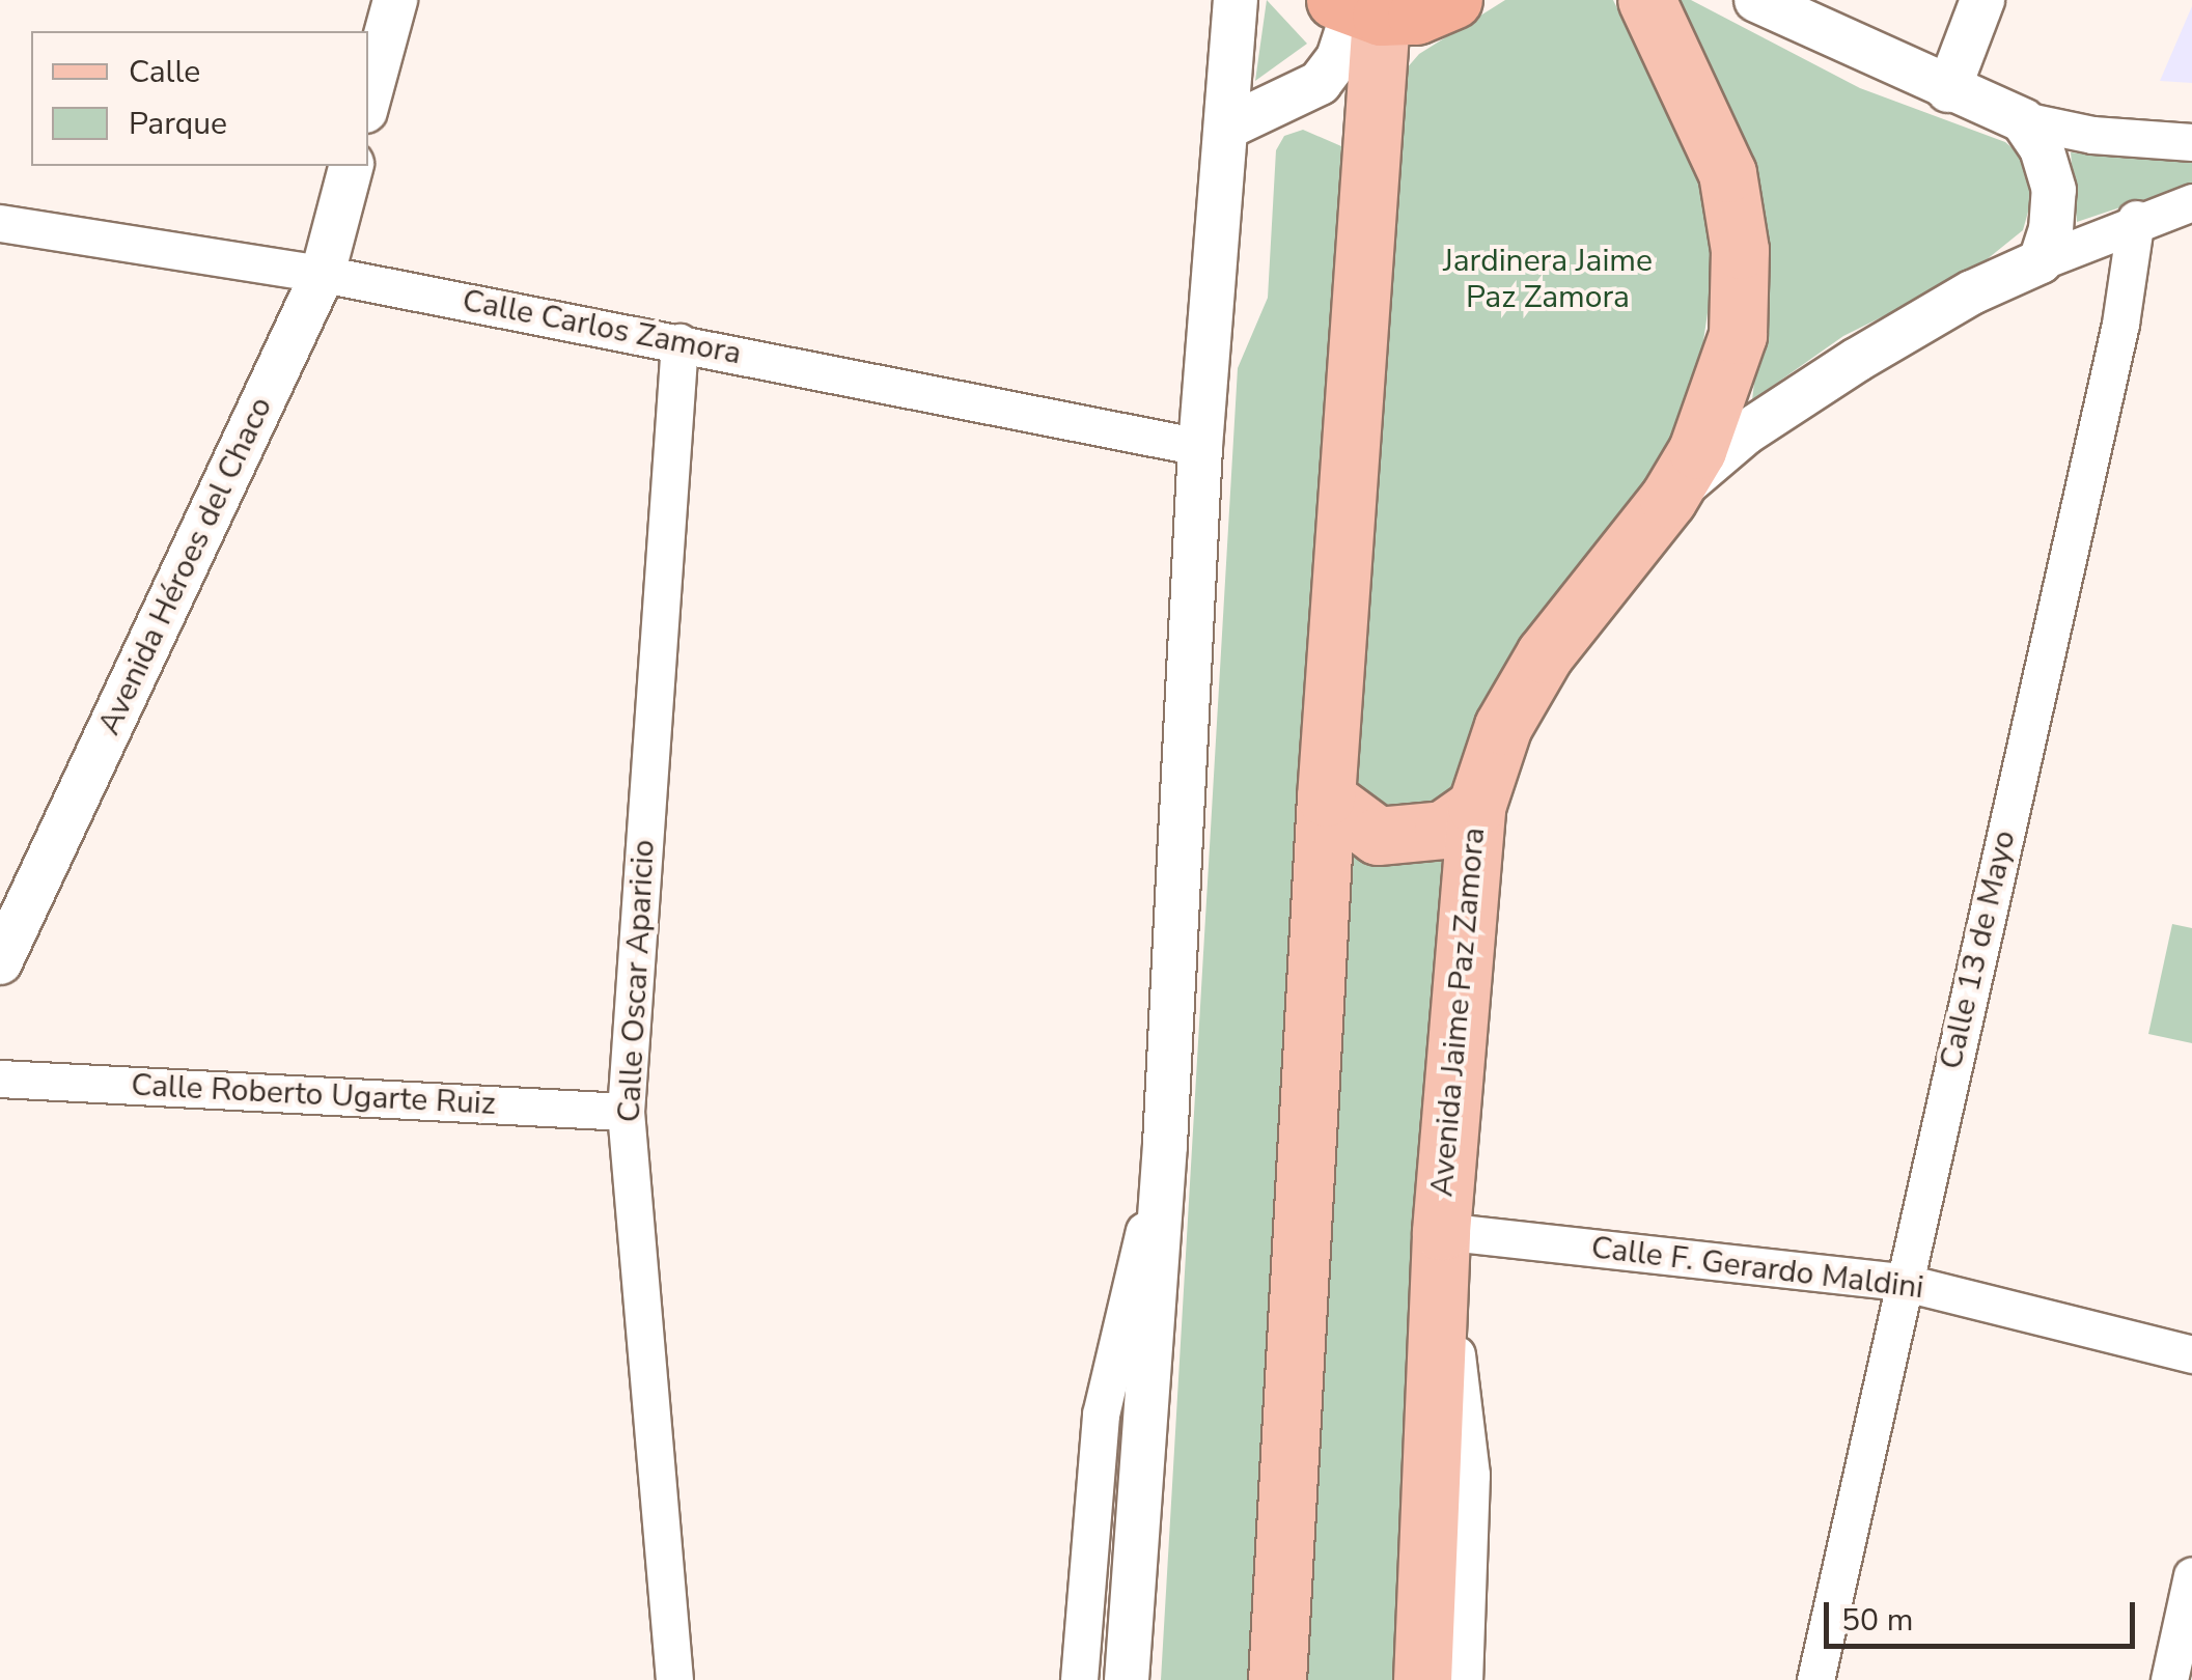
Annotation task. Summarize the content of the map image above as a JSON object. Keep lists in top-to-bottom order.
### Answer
{
  "streets": {
    "main road": ["Avenida Jaime Paz Zamora"],
    "street": [
      "Calle Carlos Zamora",
      "Avenida Héroes del Chaco",
      "Calle 13 de Mayo",
      "Calle Oscar Aparicio",
      "Calle Roberto Ugarte Ruiz",
      "Calle F. Gerardo Maldini"
    ]
  },
  "crossings": [
    ["Calle Carlos Zamora", "Avenida Héroes del Chaco"],
    ["Calle Carlos Zamora", "Calle Oscar Aparicio"],
    ["Calle 13 de Mayo", "Calle F. Gerardo Maldini"],
    ["Calle Oscar Aparicio", "Calle Roberto Ugarte Ruiz"],
    ["Avenida Jaime Paz Zamora", "Calle F. Gerardo Maldini"]
  ],
  "parks": ["Jardinera Jaime Paz Zamora"],
  "legend": ["Calle", "Parque"],
  "scale_bar": "50 m"
}
